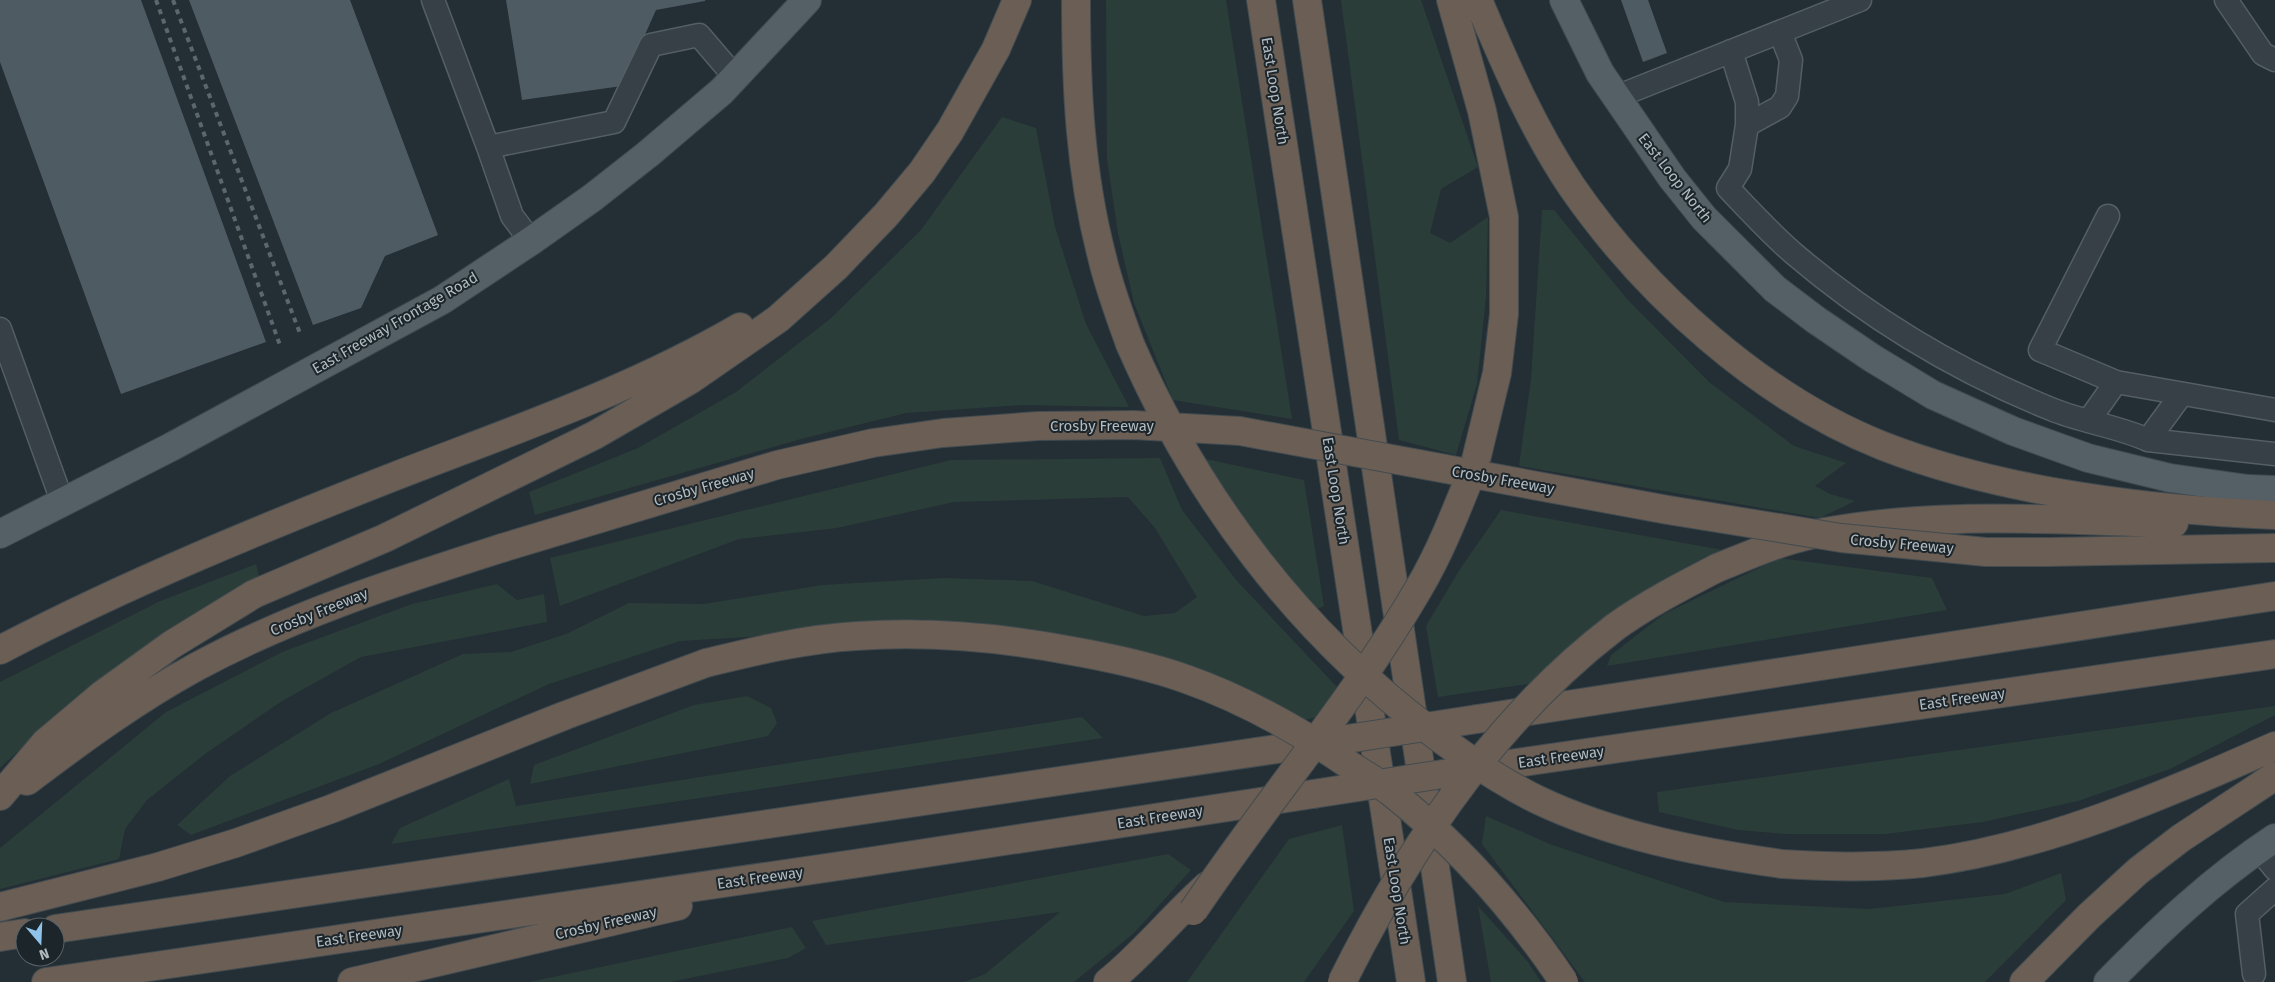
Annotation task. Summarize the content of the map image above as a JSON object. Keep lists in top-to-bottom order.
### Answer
{
  "streets": {
    "highway": ["East Loop North", "Crosby Freeway", "East Freeway"],
    "main road": ["East Freeway Frontage Road"]
  },
  "crossings": [
    ["Crosby Freeway", "East Freeway"]
  ],
  "north": "bottom"
}
